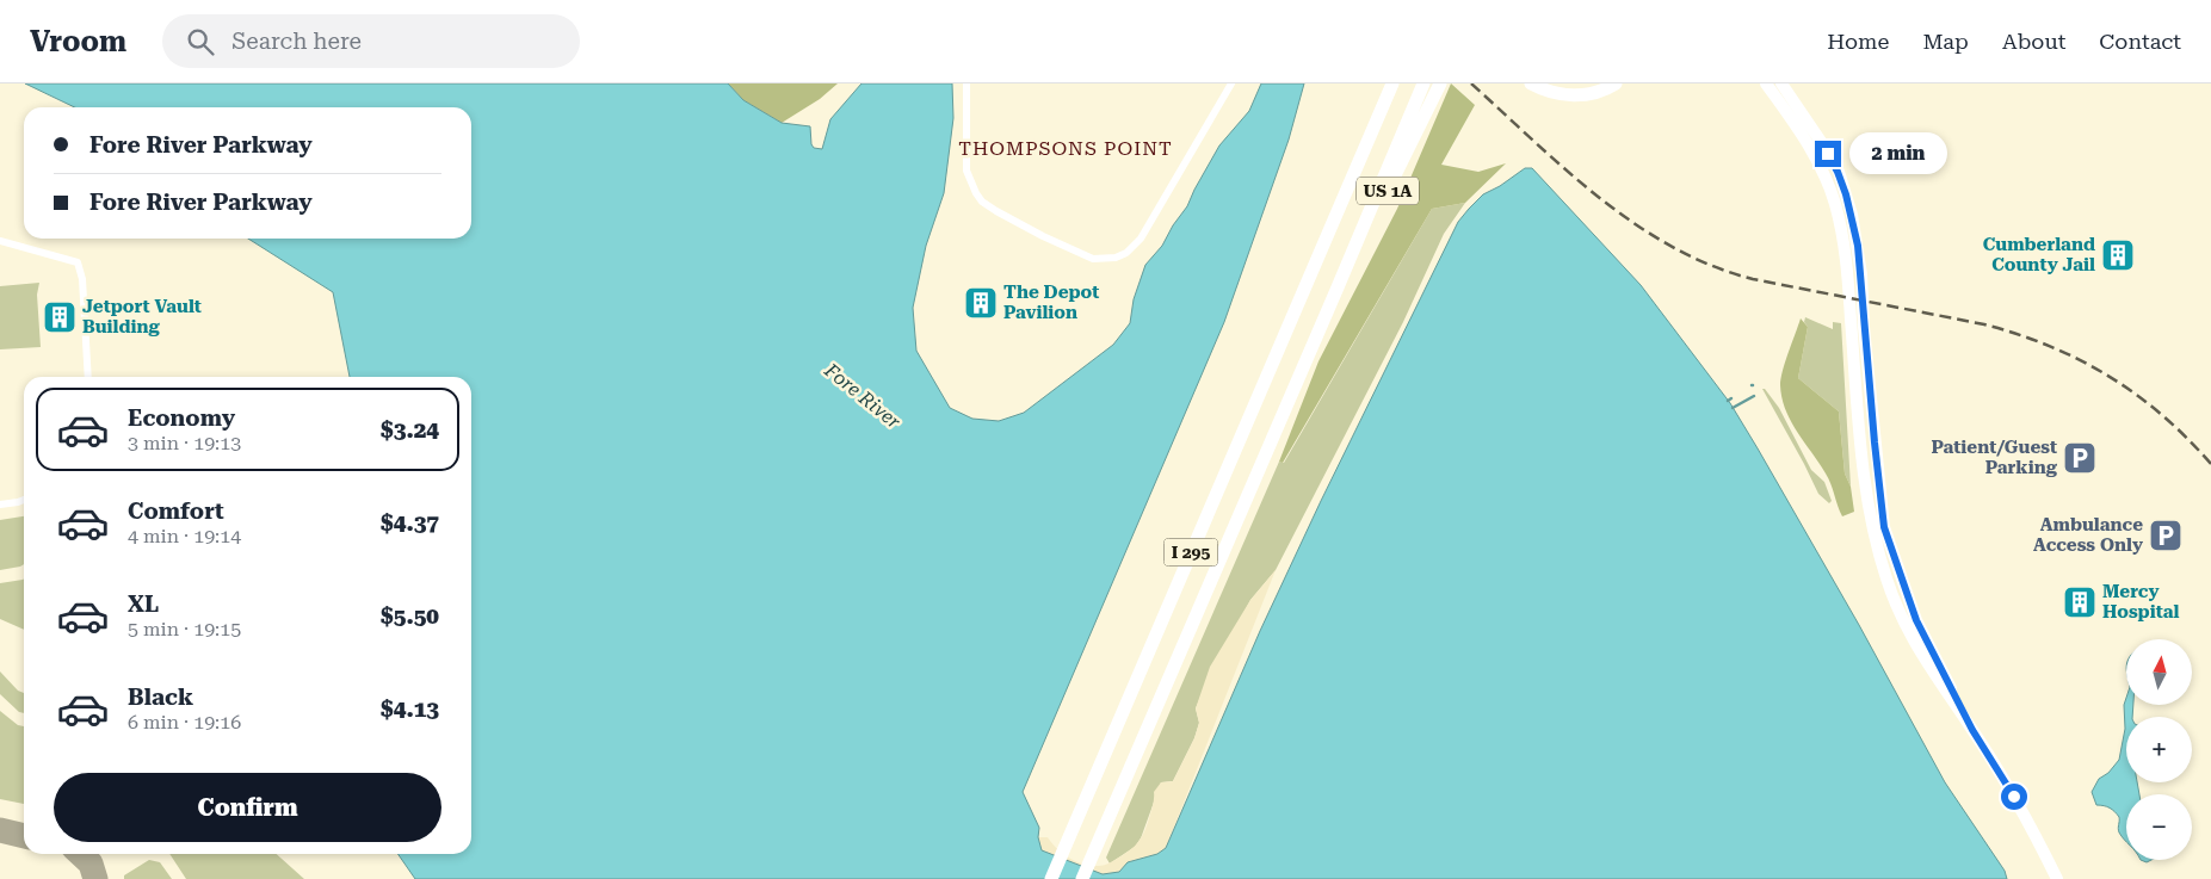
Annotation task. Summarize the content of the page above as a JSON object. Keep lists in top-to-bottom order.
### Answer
{
  "streets": {
    "highway": ["US 1A", "I 295"]
  },
  "crossings": [
    ["US 1A", "I 295"]
  ],
  "districts": ["THOMPSONS POINT"],
  "water": ["Fore River"],
  "places": {
    "building": [
      "Cumberland County Jail",
      "The Depot Pavilion",
      "Jetport Vault Building",
      "Mercy Hospital"
    ],
    "parking": ["Patient/Guest Parking", "Ambulance Access Only"]
  },
  "north": "top",
  "page": {
    "header": "Vroom",
    "search": "Search here",
    "nav": [
      "Home",
      "Map",
      "About",
      "Contact"
    ],
    "banner": ["Fore River Parkway", "Fore River Parkway"],
    "bubble": "2 min",
    "list": [
      {
        "name": "Economy",
        "note": "3 min · 19:13",
        "value": "$3.24"
      },
      {
        "name": "Comfort",
        "note": "4 min · 19:14",
        "value": "$4.37"
      },
      {
        "name": "XL",
        "note": "5 min · 19:15",
        "value": "$5.50"
      },
      {
        "name": "Black",
        "note": "6 min · 19:16",
        "value": "$4.13"
      }
    ],
    "map_buttons": ["+", "−"],
    "buttons": "Confirm"
  }
}
